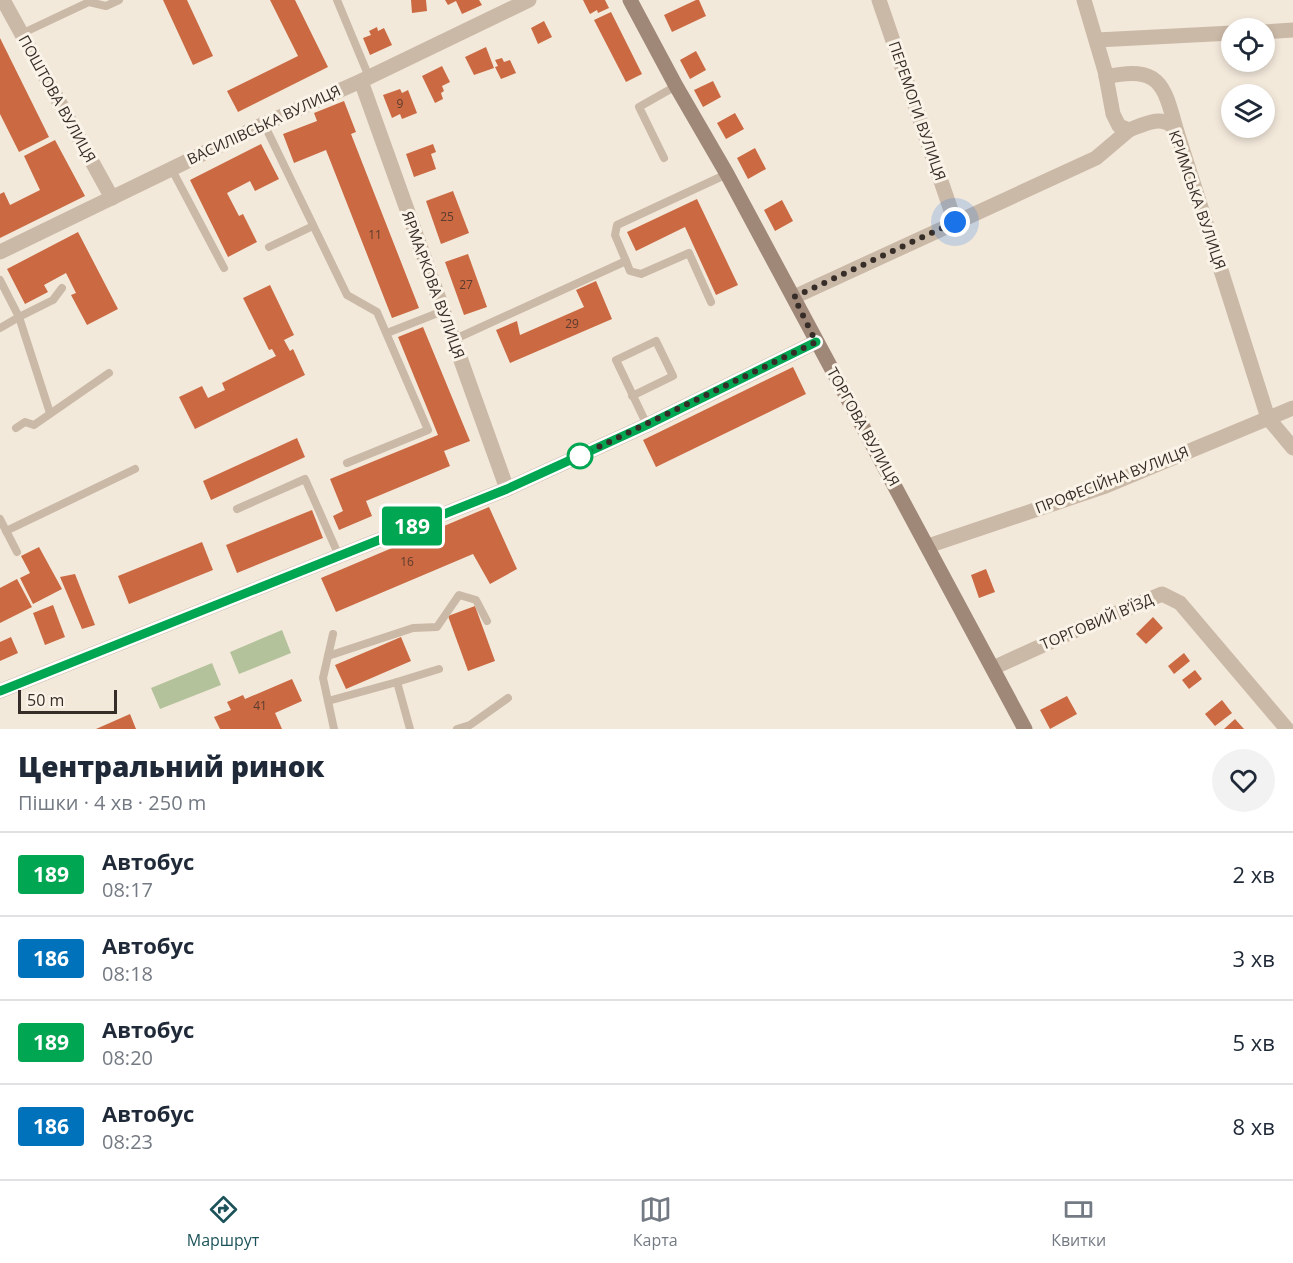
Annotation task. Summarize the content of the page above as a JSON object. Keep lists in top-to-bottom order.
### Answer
{
  "streets": {
    "street": [
      "ПОШТОВА ВУЛИЦЯ",
      "ПЕРЕМОГИ ВУЛИЦЯ",
      "ВАСИЛІВСЬКА ВУЛИЦЯ",
      "КРИМСЬКА ВУЛИЦЯ",
      "ЯРМАРКОВА ВУЛИЦЯ",
      "ТОРГОВА ВУЛИЦЯ",
      "ПРОФЕСІЙНА ВУЛИЦЯ",
      "ТОРГОВИЙ В’ЇЗД"
    ]
  },
  "crossings": [
    ["ПОШТОВА ВУЛИЦЯ", "ВАСИЛІВСЬКА ВУЛИЦЯ"],
    ["ВАСИЛІВСЬКА ВУЛИЦЯ", "ЯРМАРКОВА ВУЛИЦЯ"],
    ["КРИМСЬКА ВУЛИЦЯ", "ПРОФЕСІЙНА ВУЛИЦЯ"],
    ["ТОРГОВА ВУЛИЦЯ", "ПРОФЕСІЙНА ВУЛИЦЯ"],
    ["ТОРГОВА ВУЛИЦЯ", "ТОРГОВИЙ В’ЇЗД"]
  ],
  "lines": ["bus line 189"],
  "house_numbers": [
    "9",
    "25",
    "11",
    "27",
    "29",
    "16",
    "41"
  ],
  "scale_bar": "50 m",
  "page": {
    "on_map": "189",
    "scale": "50 m",
    "heading": ["Центральний ринок", "Пішки · 4 хв · 250 m"],
    "list": [
      {
        "mark": "189",
        "name": "Автобус",
        "note": "08:17",
        "value": "2 хв"
      },
      {
        "mark": "186",
        "name": "Автобус",
        "note": "08:18",
        "value": "3 хв"
      },
      {
        "mark": "189",
        "name": "Автобус",
        "note": "08:20",
        "value": "5 хв"
      },
      {
        "mark": "186",
        "name": "Автобус",
        "note": "08:23",
        "value": "8 хв"
      }
    ],
    "tabs": ["Маршрут", "Карта", "Квитки"]
  }
}
